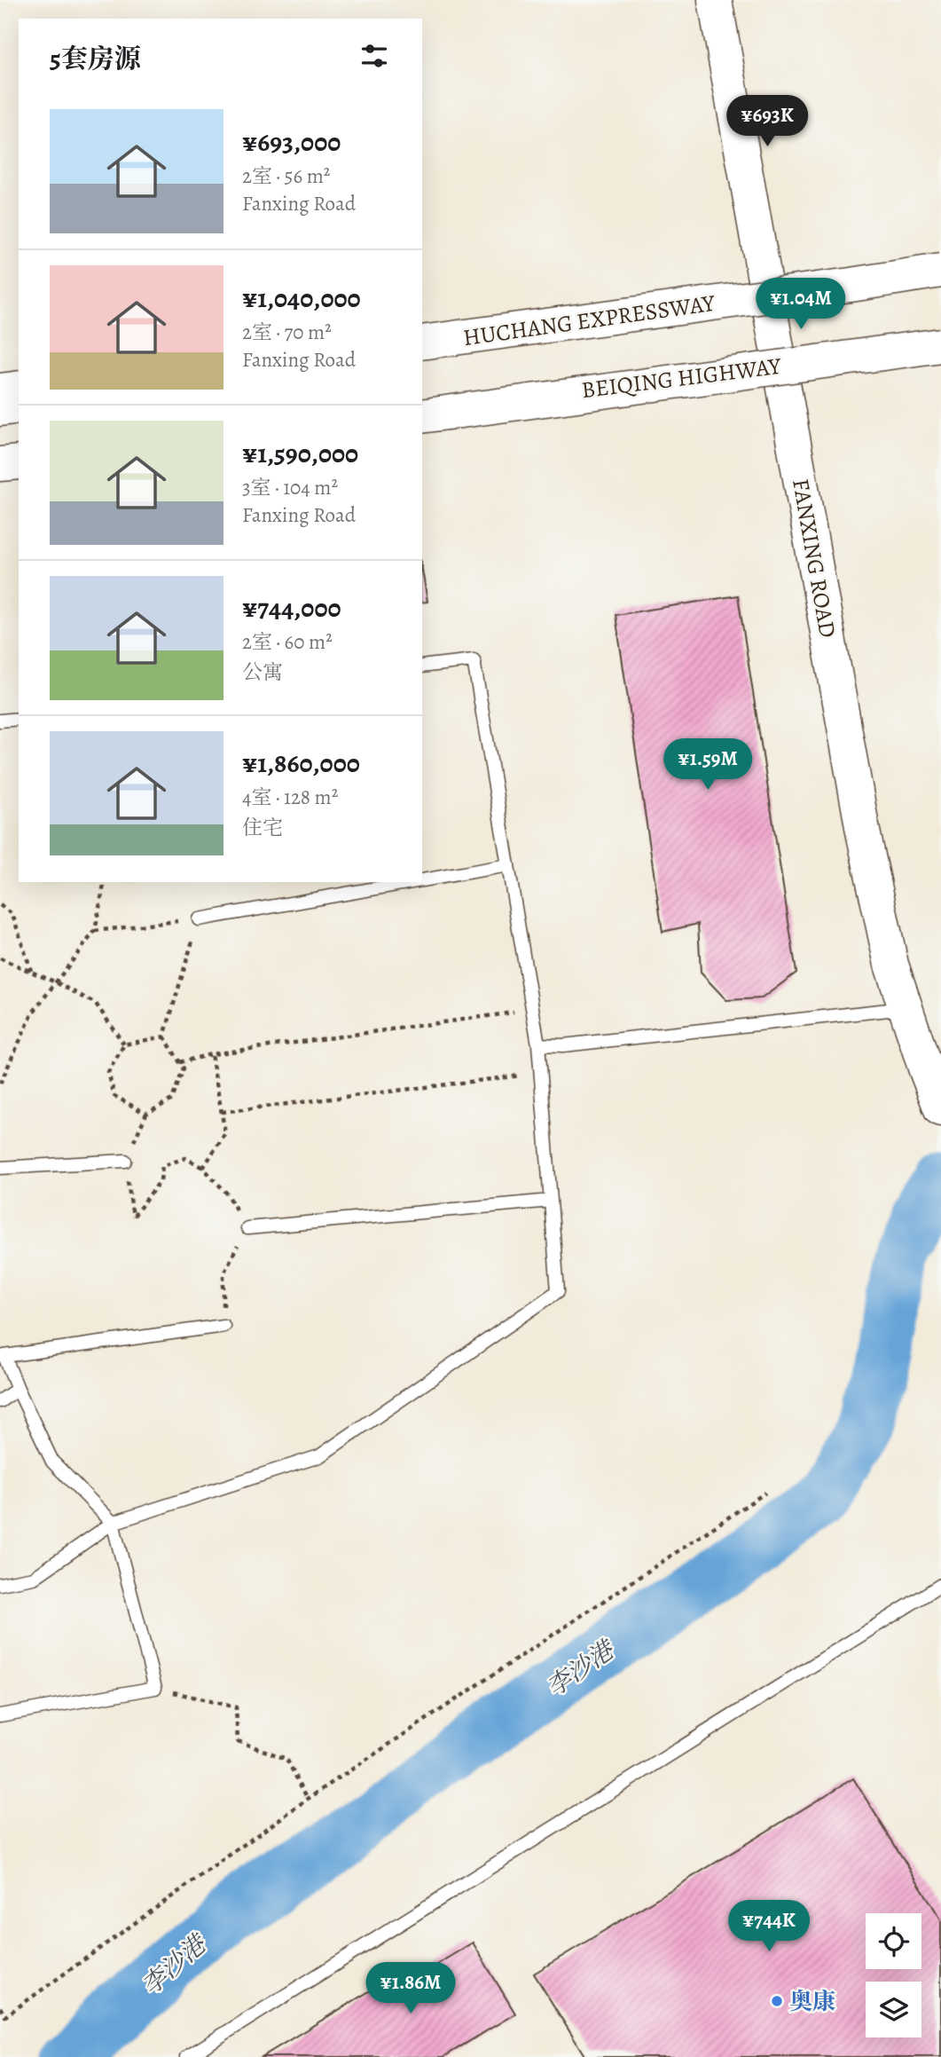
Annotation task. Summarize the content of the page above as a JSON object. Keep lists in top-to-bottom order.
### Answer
{
  "streets": {
    "main road": ["HUCHANG EXPRESSWAY", "BEIQING HIGHWAY", "FANXING ROAD"]
  },
  "crossings": [
    ["BEIQING HIGHWAY", "FANXING ROAD"]
  ],
  "water": ["李沙港"],
  "places": ["奥康"],
  "page": {
    "heading": "5套房源",
    "list": [
      {
        "name": "¥693,000",
        "note": "2室 · 56 m² · Fanxing Road"
      },
      {
        "name": "¥1,040,000",
        "note": "2室 · 70 m² · Fanxing Road"
      },
      {
        "name": "¥1,590,000",
        "note": "3室 · 104 m² · Fanxing Road"
      },
      {
        "name": "¥744,000",
        "note": "2室 · 60 m² · 公寓"
      },
      {
        "name": "¥1,860,000",
        "note": "4室 · 128 m² · 住宅"
      }
    ],
    "price": [
      "¥693K",
      "¥1.04M",
      "¥1.59M",
      "¥744K",
      "¥1.86M"
    ]
  }
}
